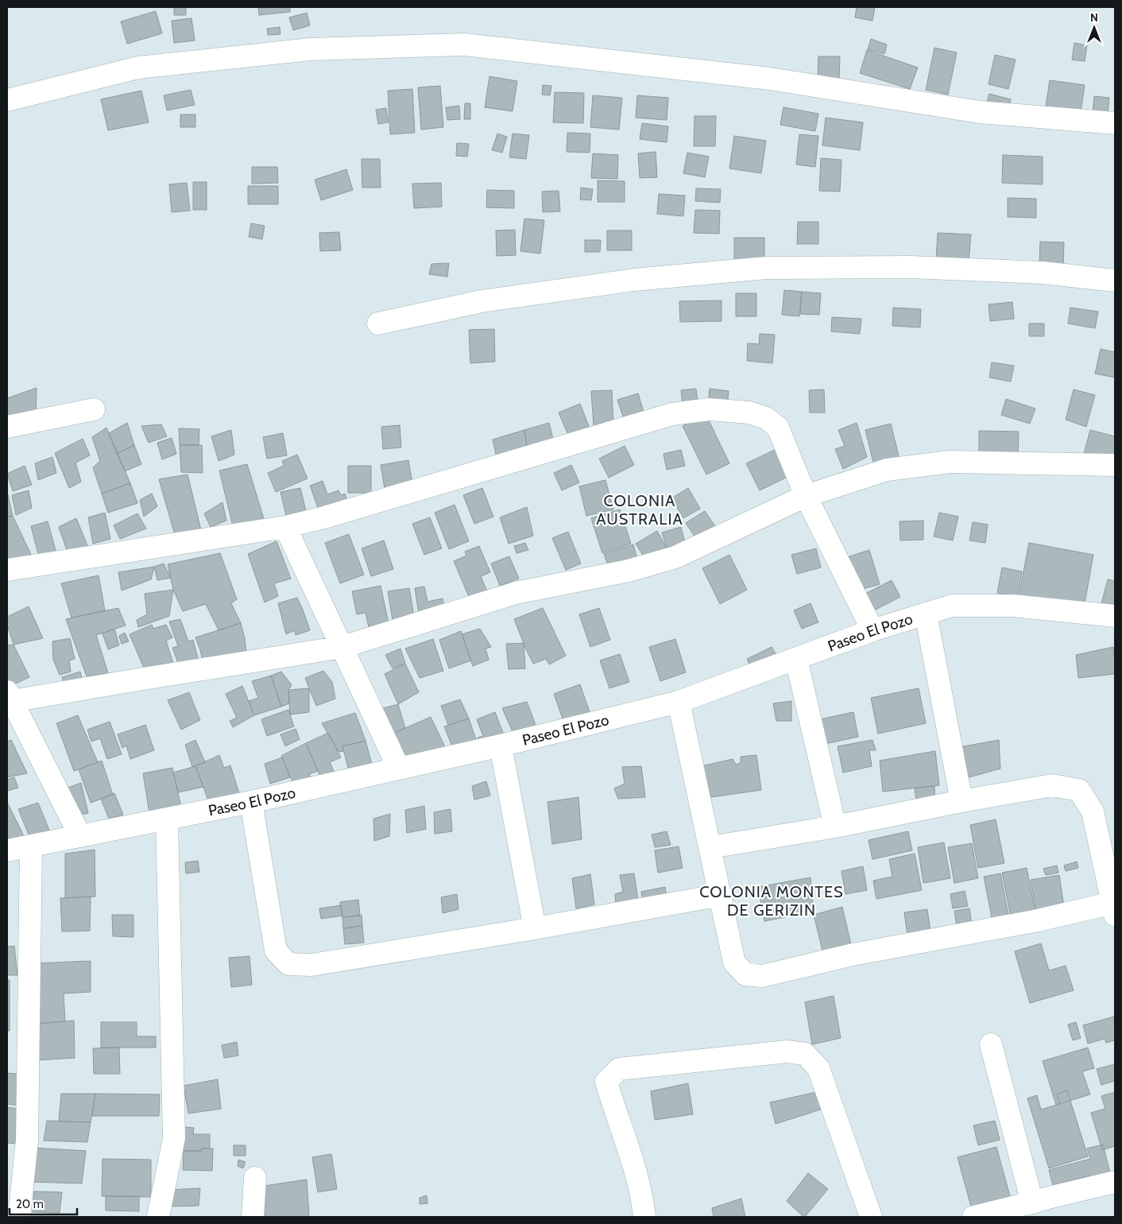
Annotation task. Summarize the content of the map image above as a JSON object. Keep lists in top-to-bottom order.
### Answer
{
  "streets": {
    "street": ["Paseo El Pozo"]
  },
  "districts": ["COLONIA AUSTRALIA", "COLONIA MONTES DE GERIZIN"],
  "scale_bar": "20 m",
  "north": "top"
}
